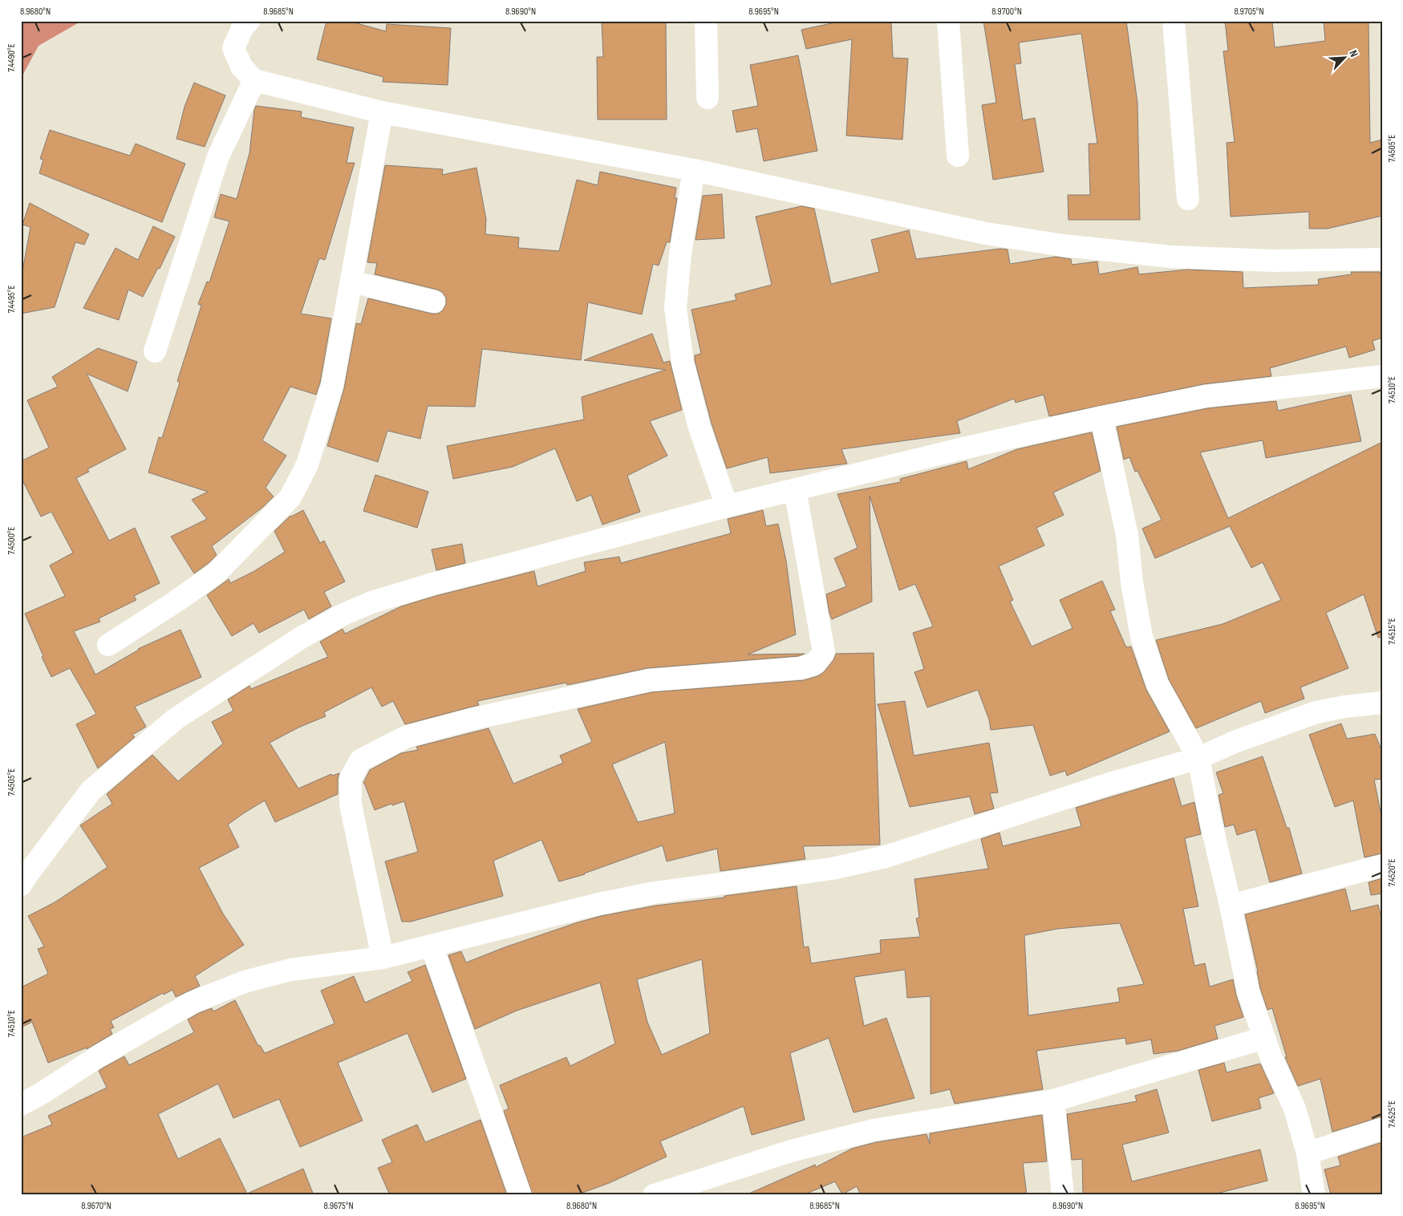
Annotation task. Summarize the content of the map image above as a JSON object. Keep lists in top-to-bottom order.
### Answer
{
  "north": "top right",
  "coordinates": [
    "8.9680°N",
    "8.9685°N",
    "8.9690°N",
    "8.9695°N",
    "8.9700°N",
    "8.9705°N",
    "7.4490°E",
    "7.4505°E",
    "7.4495°E",
    "7.4510°E",
    "7.4500°E",
    "7.4515°E",
    "7.4520°E",
    "7.4525°E",
    "8.9670°N",
    "8.9675°N"
  ]
}
